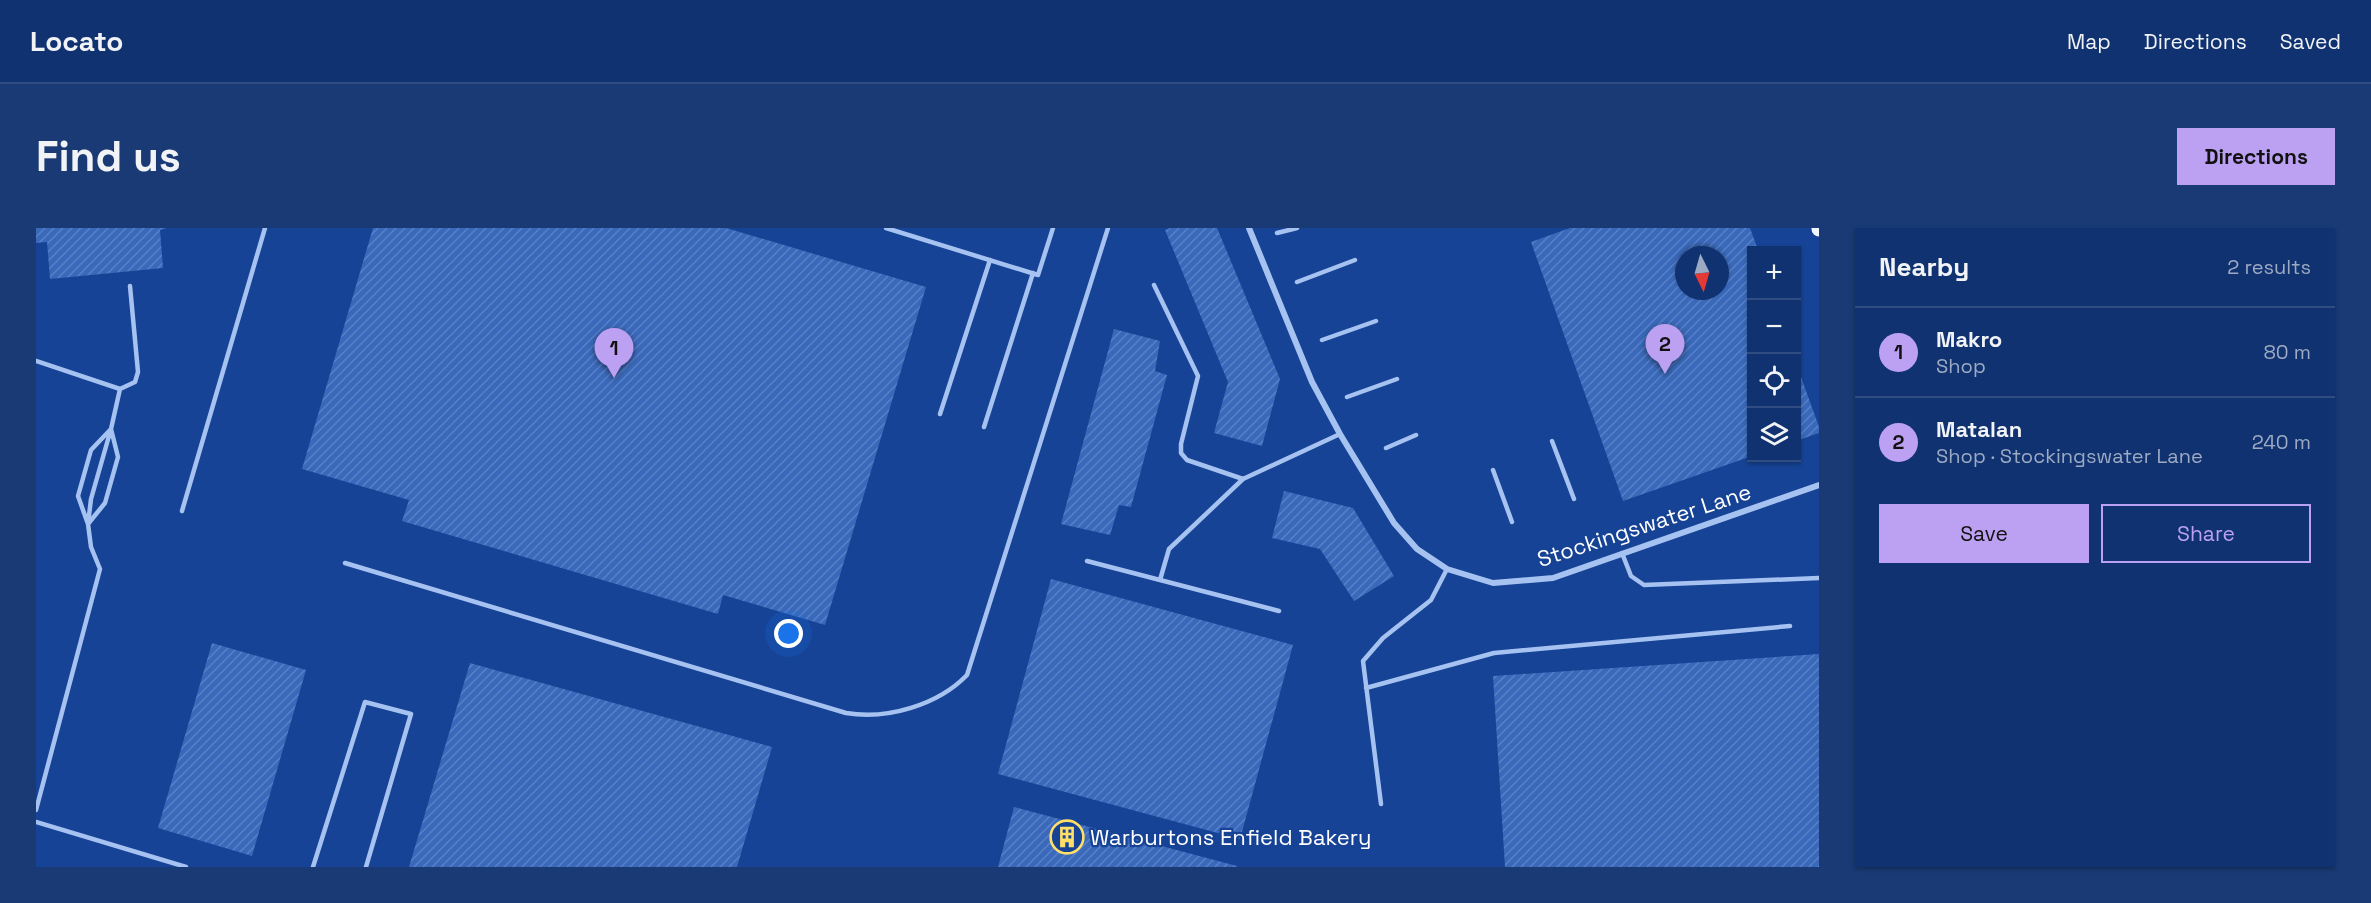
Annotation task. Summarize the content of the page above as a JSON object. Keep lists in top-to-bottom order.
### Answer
{
  "streets": {
    "street": ["Stockingswater Lane"]
  },
  "places": {
    "building": ["Warburtons Enfield Bakery"]
  },
  "north": "bottom",
  "page": {
    "header": "Locato",
    "nav": ["Map", "Directions", "Saved"],
    "buttons": [
      "Directions",
      ["Save", "Share"]
    ],
    "title": "Find us",
    "heading": ["Nearby", "2 results"],
    "map_buttons": ["+", "−"],
    "list": [
      {
        "mark": "1",
        "name": "Makro",
        "note": "Shop",
        "value": "80 m"
      },
      {
        "mark": "2",
        "name": "Matalan",
        "note": "Shop · Stockingswater Lane",
        "value": "240 m"
      }
    ],
    "pins": ["2", "1"]
  }
}
